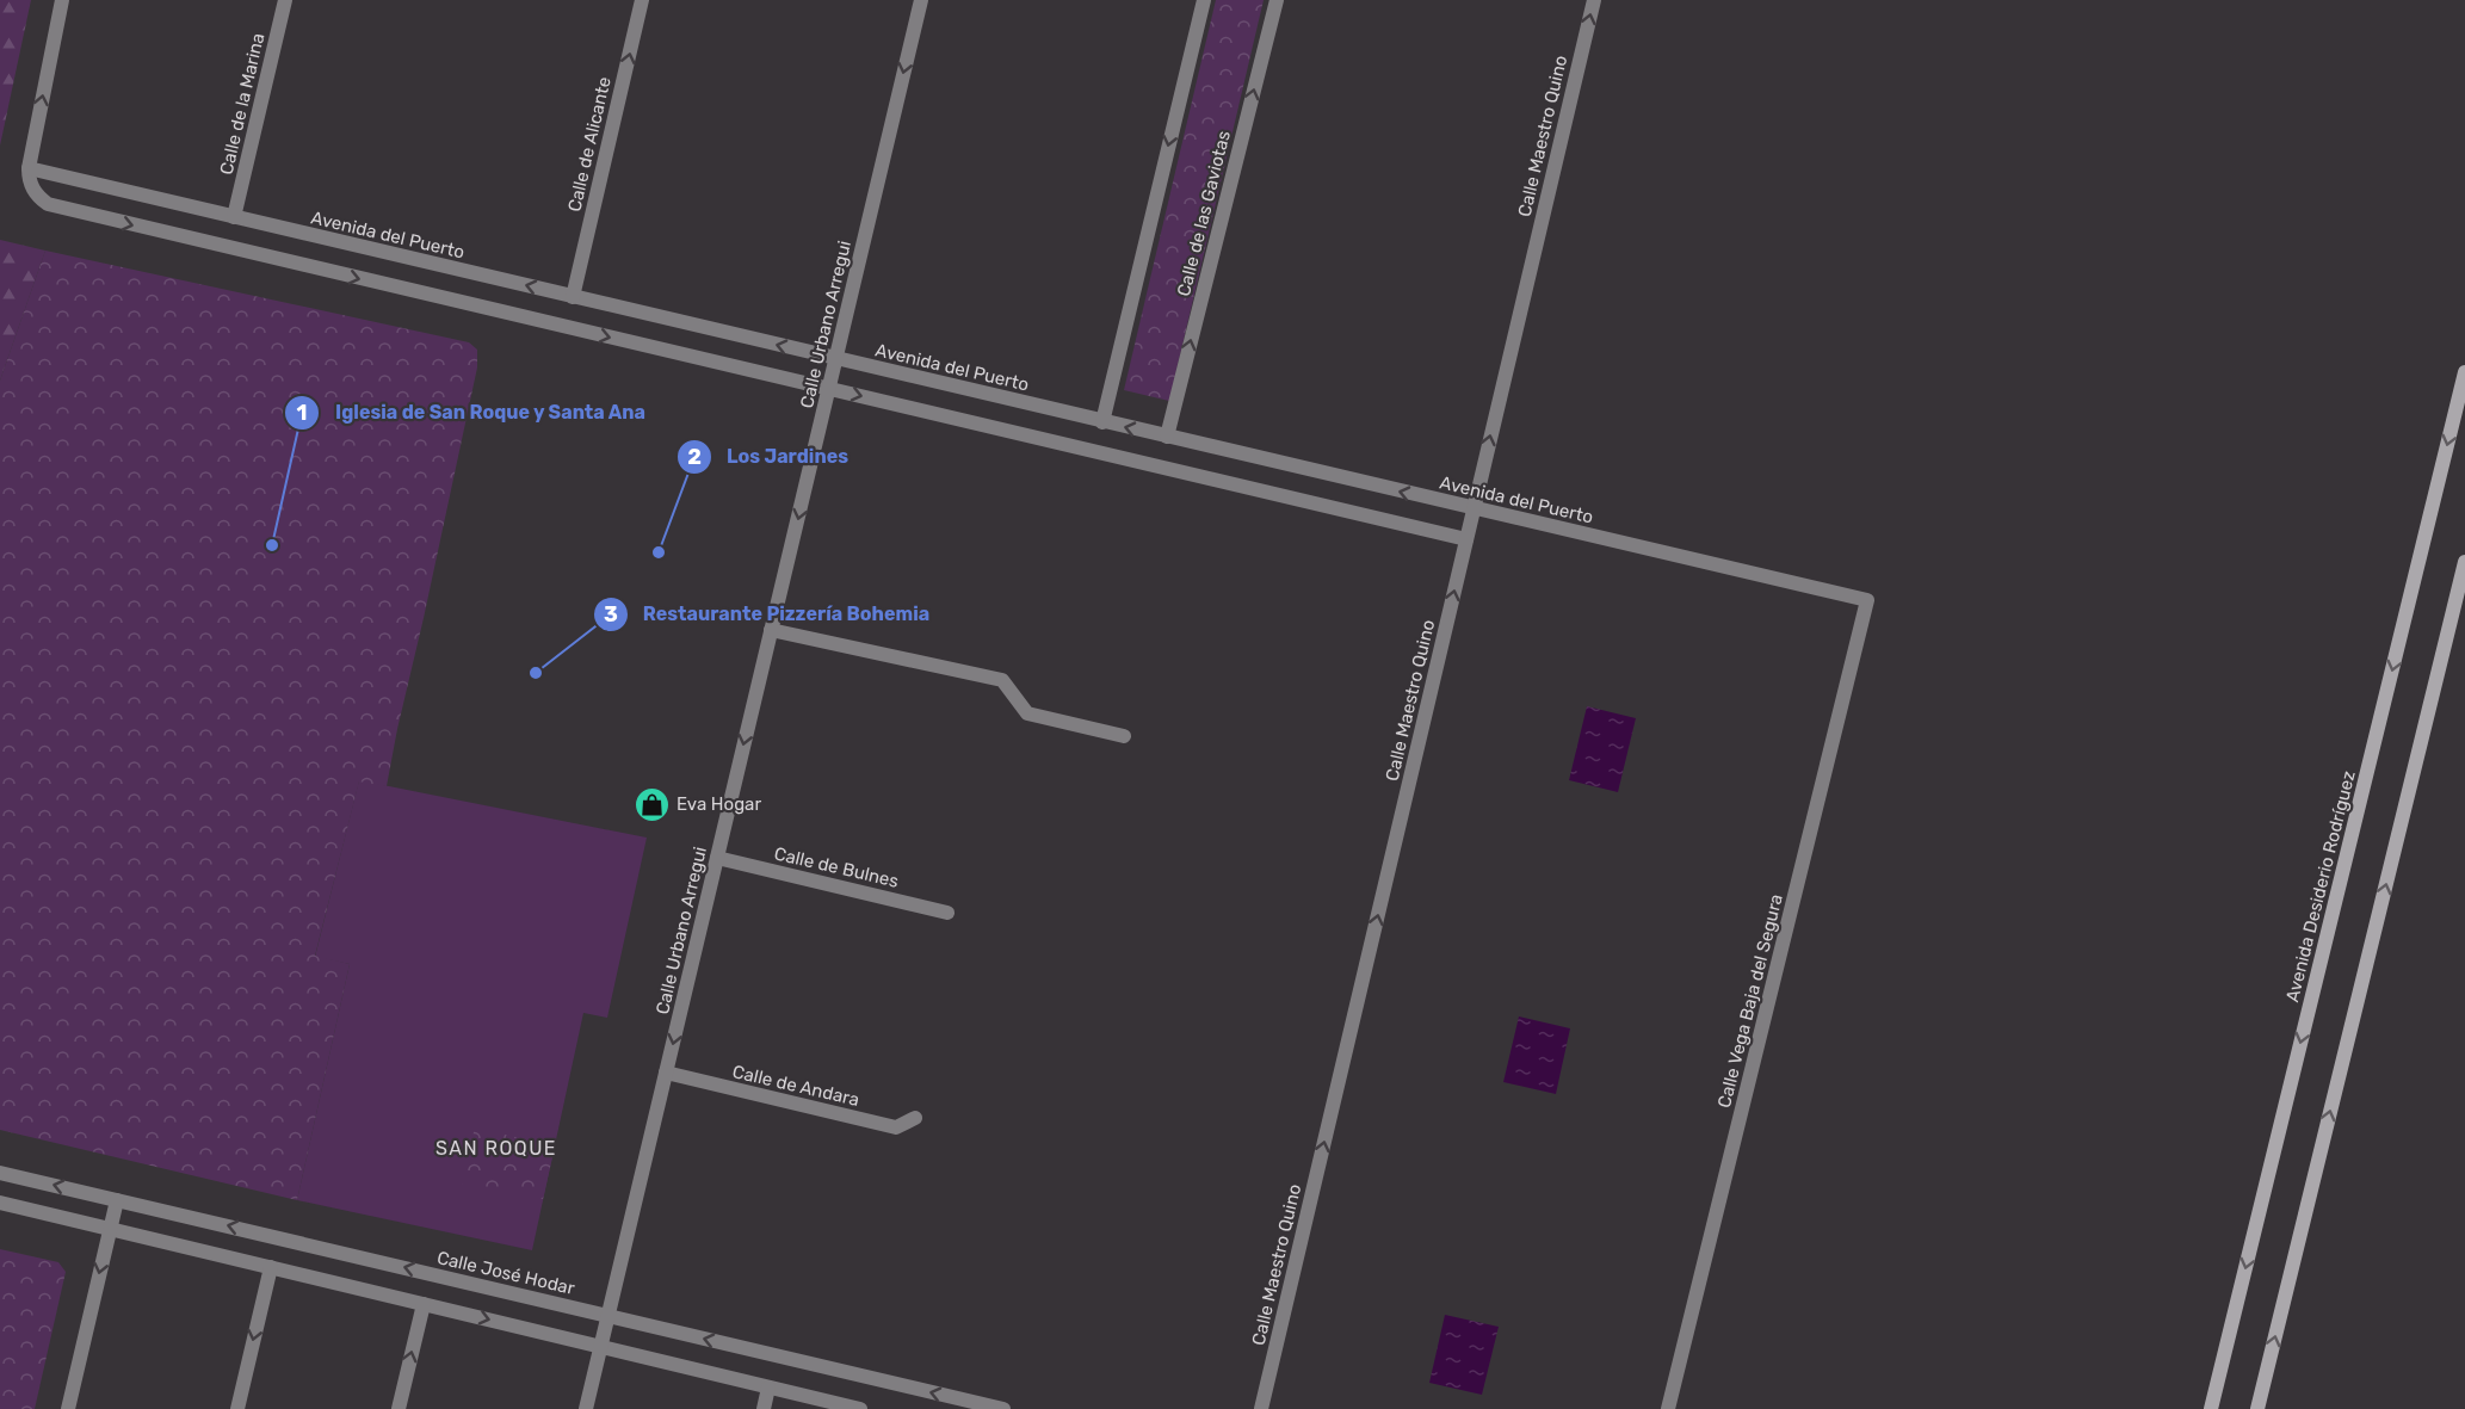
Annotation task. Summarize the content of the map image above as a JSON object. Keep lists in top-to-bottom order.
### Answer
{
  "streets": {
    "street": [
      "Calle de la Marina",
      "Calle Maestro Quino",
      "Calle de Alicante",
      "Calle de las Gaviotas",
      "Avenida del Puerto",
      "Calle Urbano Arregui",
      "Calle de Bulnes",
      "Avenida Desiderio Rodríguez",
      "Calle Vega Baja del Segura",
      "Calle de Andara",
      "Calle José Hodar"
    ]
  },
  "crossings": [
    ["Calle de la Marina", "Avenida del Puerto"],
    ["Calle Maestro Quino", "Avenida del Puerto"],
    ["Calle de Alicante", "Avenida del Puerto"],
    ["Calle de las Gaviotas", "Avenida del Puerto"],
    ["Avenida del Puerto", "Calle Urbano Arregui"],
    ["Avenida del Puerto", "Calle Vega Baja del Segura"],
    ["Calle Urbano Arregui", "Calle de Bulnes"],
    ["Calle Urbano Arregui", "Calle de Andara"],
    ["Calle Urbano Arregui", "Calle José Hodar"]
  ],
  "one_way": ["Calle Maestro Quino", "Calle de Alicante", "Calle Urbano Arregui"],
  "districts": ["SAN ROQUE"],
  "places": {
    "other": ["Iglesia de San Roque y Santa Ana", "Los Jardines", "Restaurante Pizzería Bohemia"],
    "shop": ["Eva Hogar"]
  }
}
